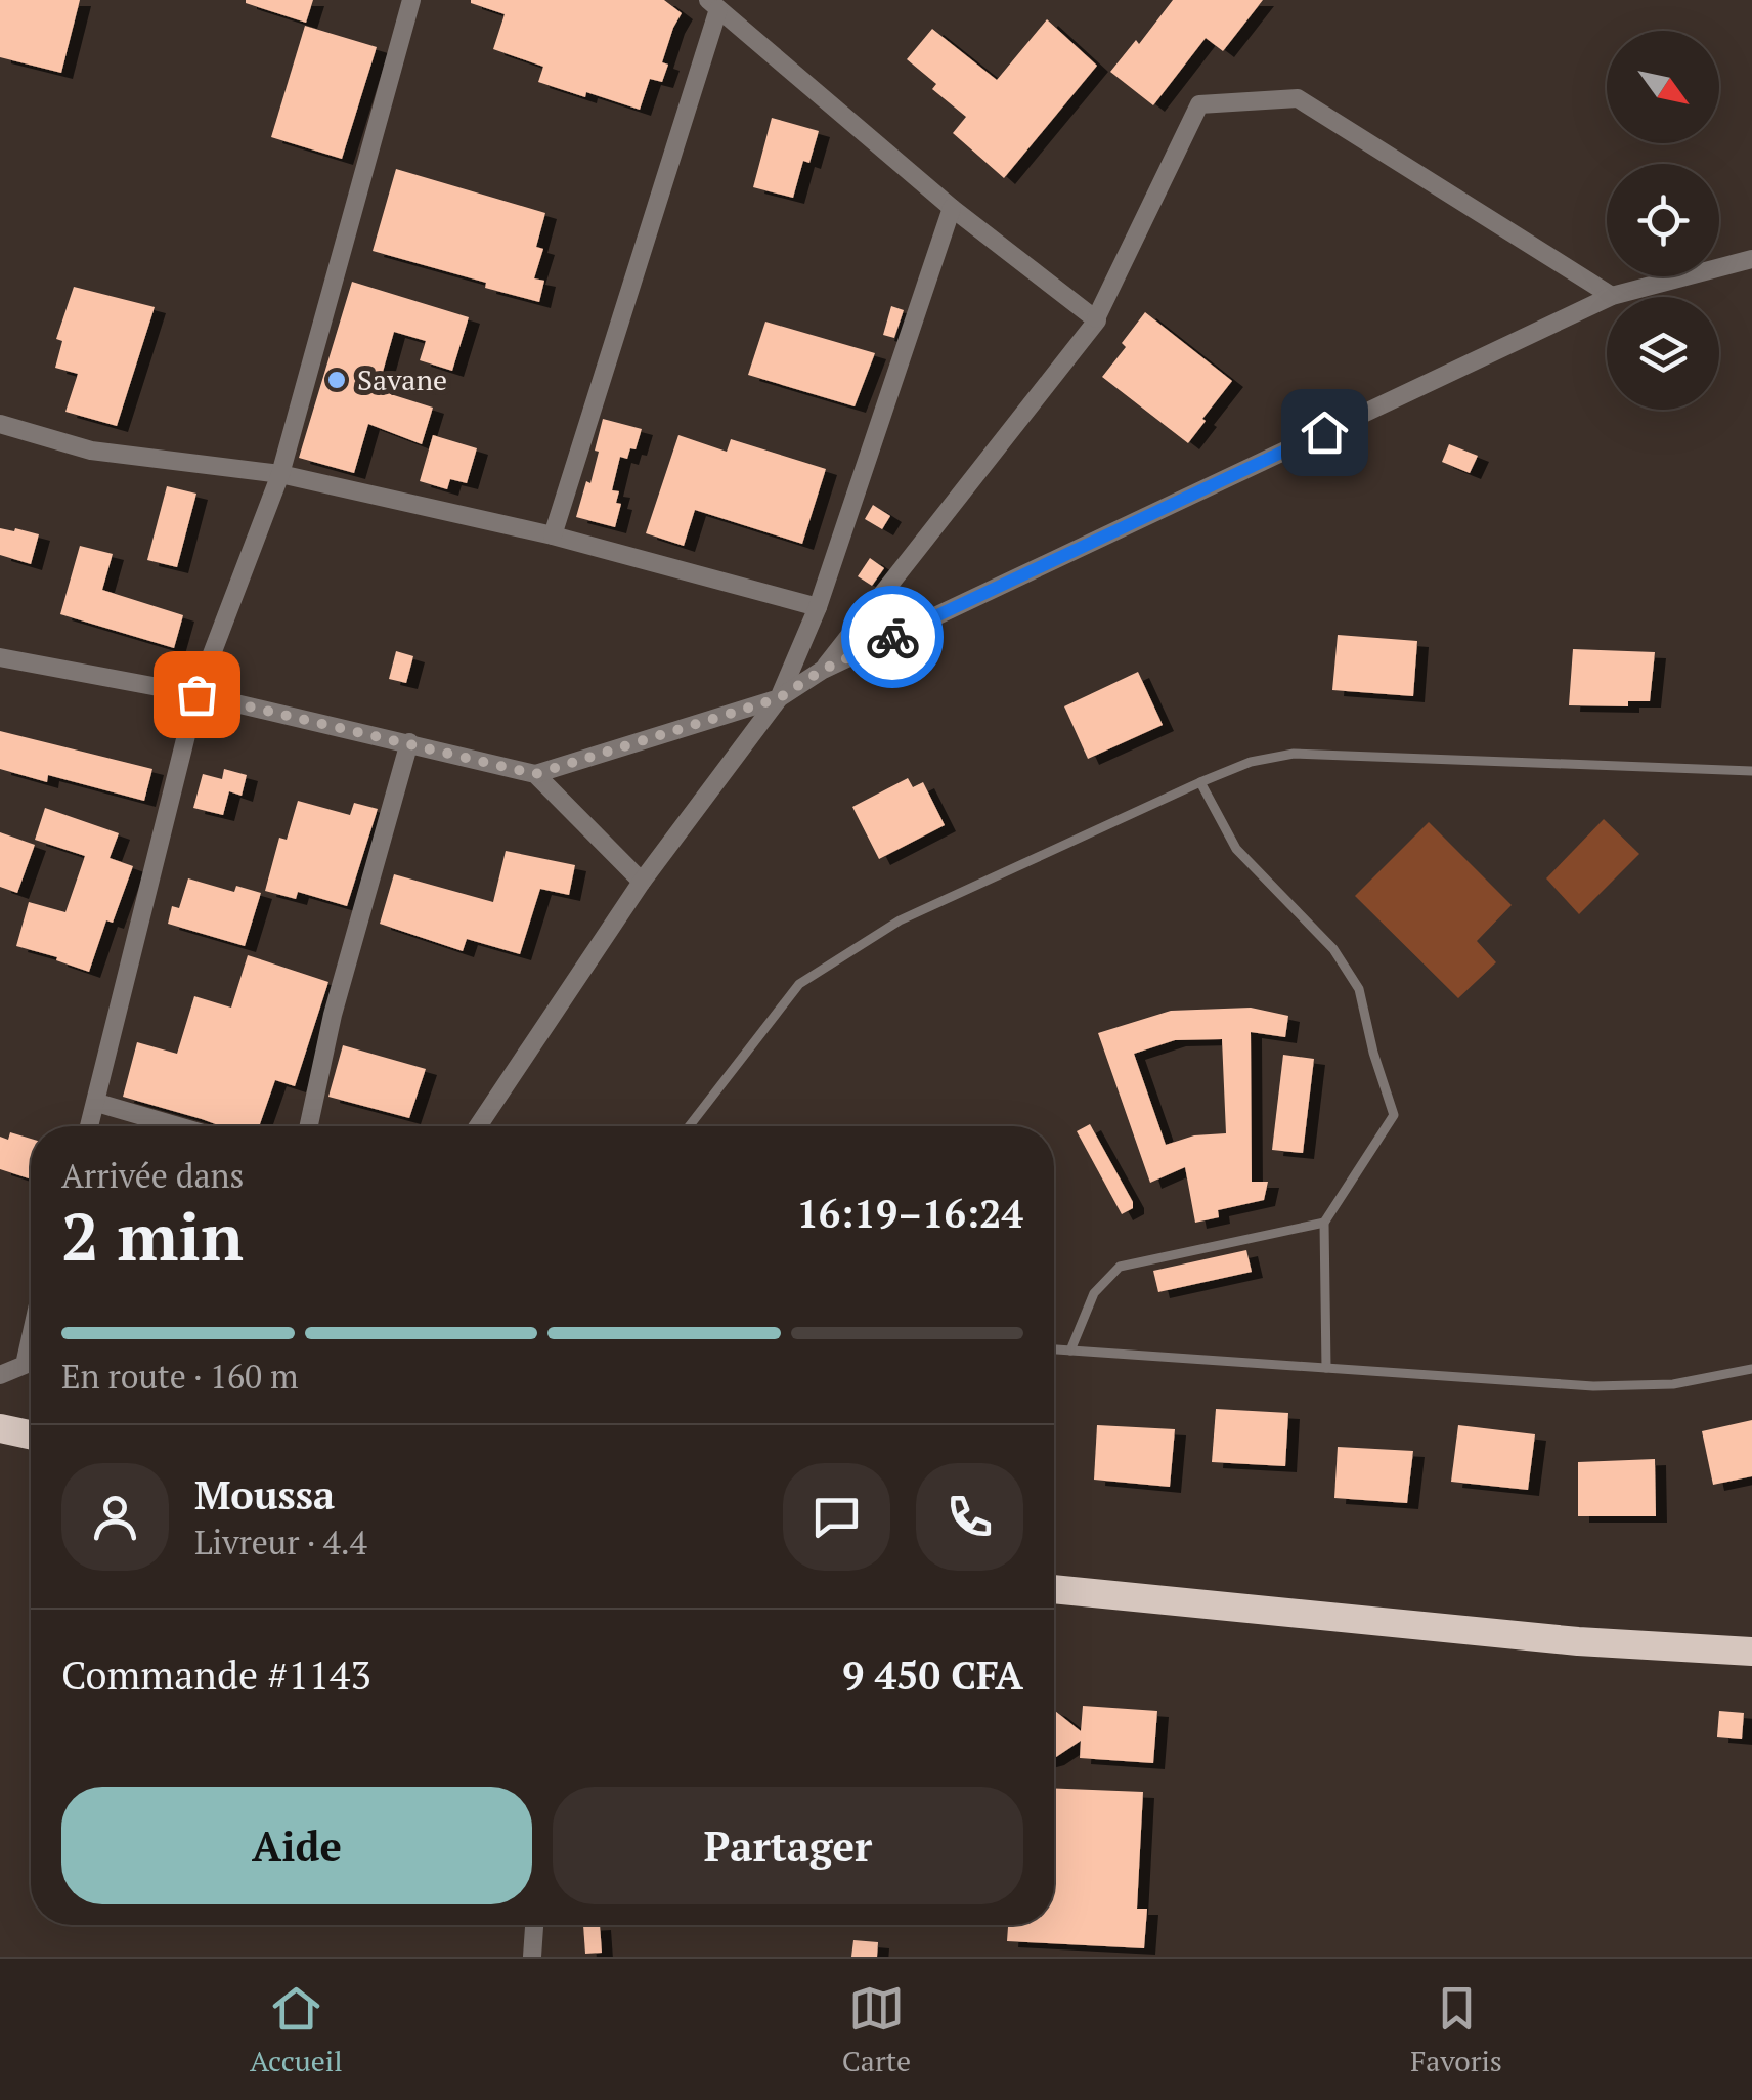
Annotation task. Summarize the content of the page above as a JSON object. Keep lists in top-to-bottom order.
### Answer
{
  "places": ["Savane"],
  "north": "bottom right",
  "page": {
    "heading": ["2 min", "Arrivée dans", "16:19–16:24"],
    "panel": [
      "Moussa",
      "Livreur · 4.4",
      "Commande #1143",
      "9 450 CFA"
    ],
    "bar": "En route · 160 m",
    "buttons": ["Aide", "Partager"],
    "tabs": ["Accueil", "Carte", "Favoris"]
  }
}
